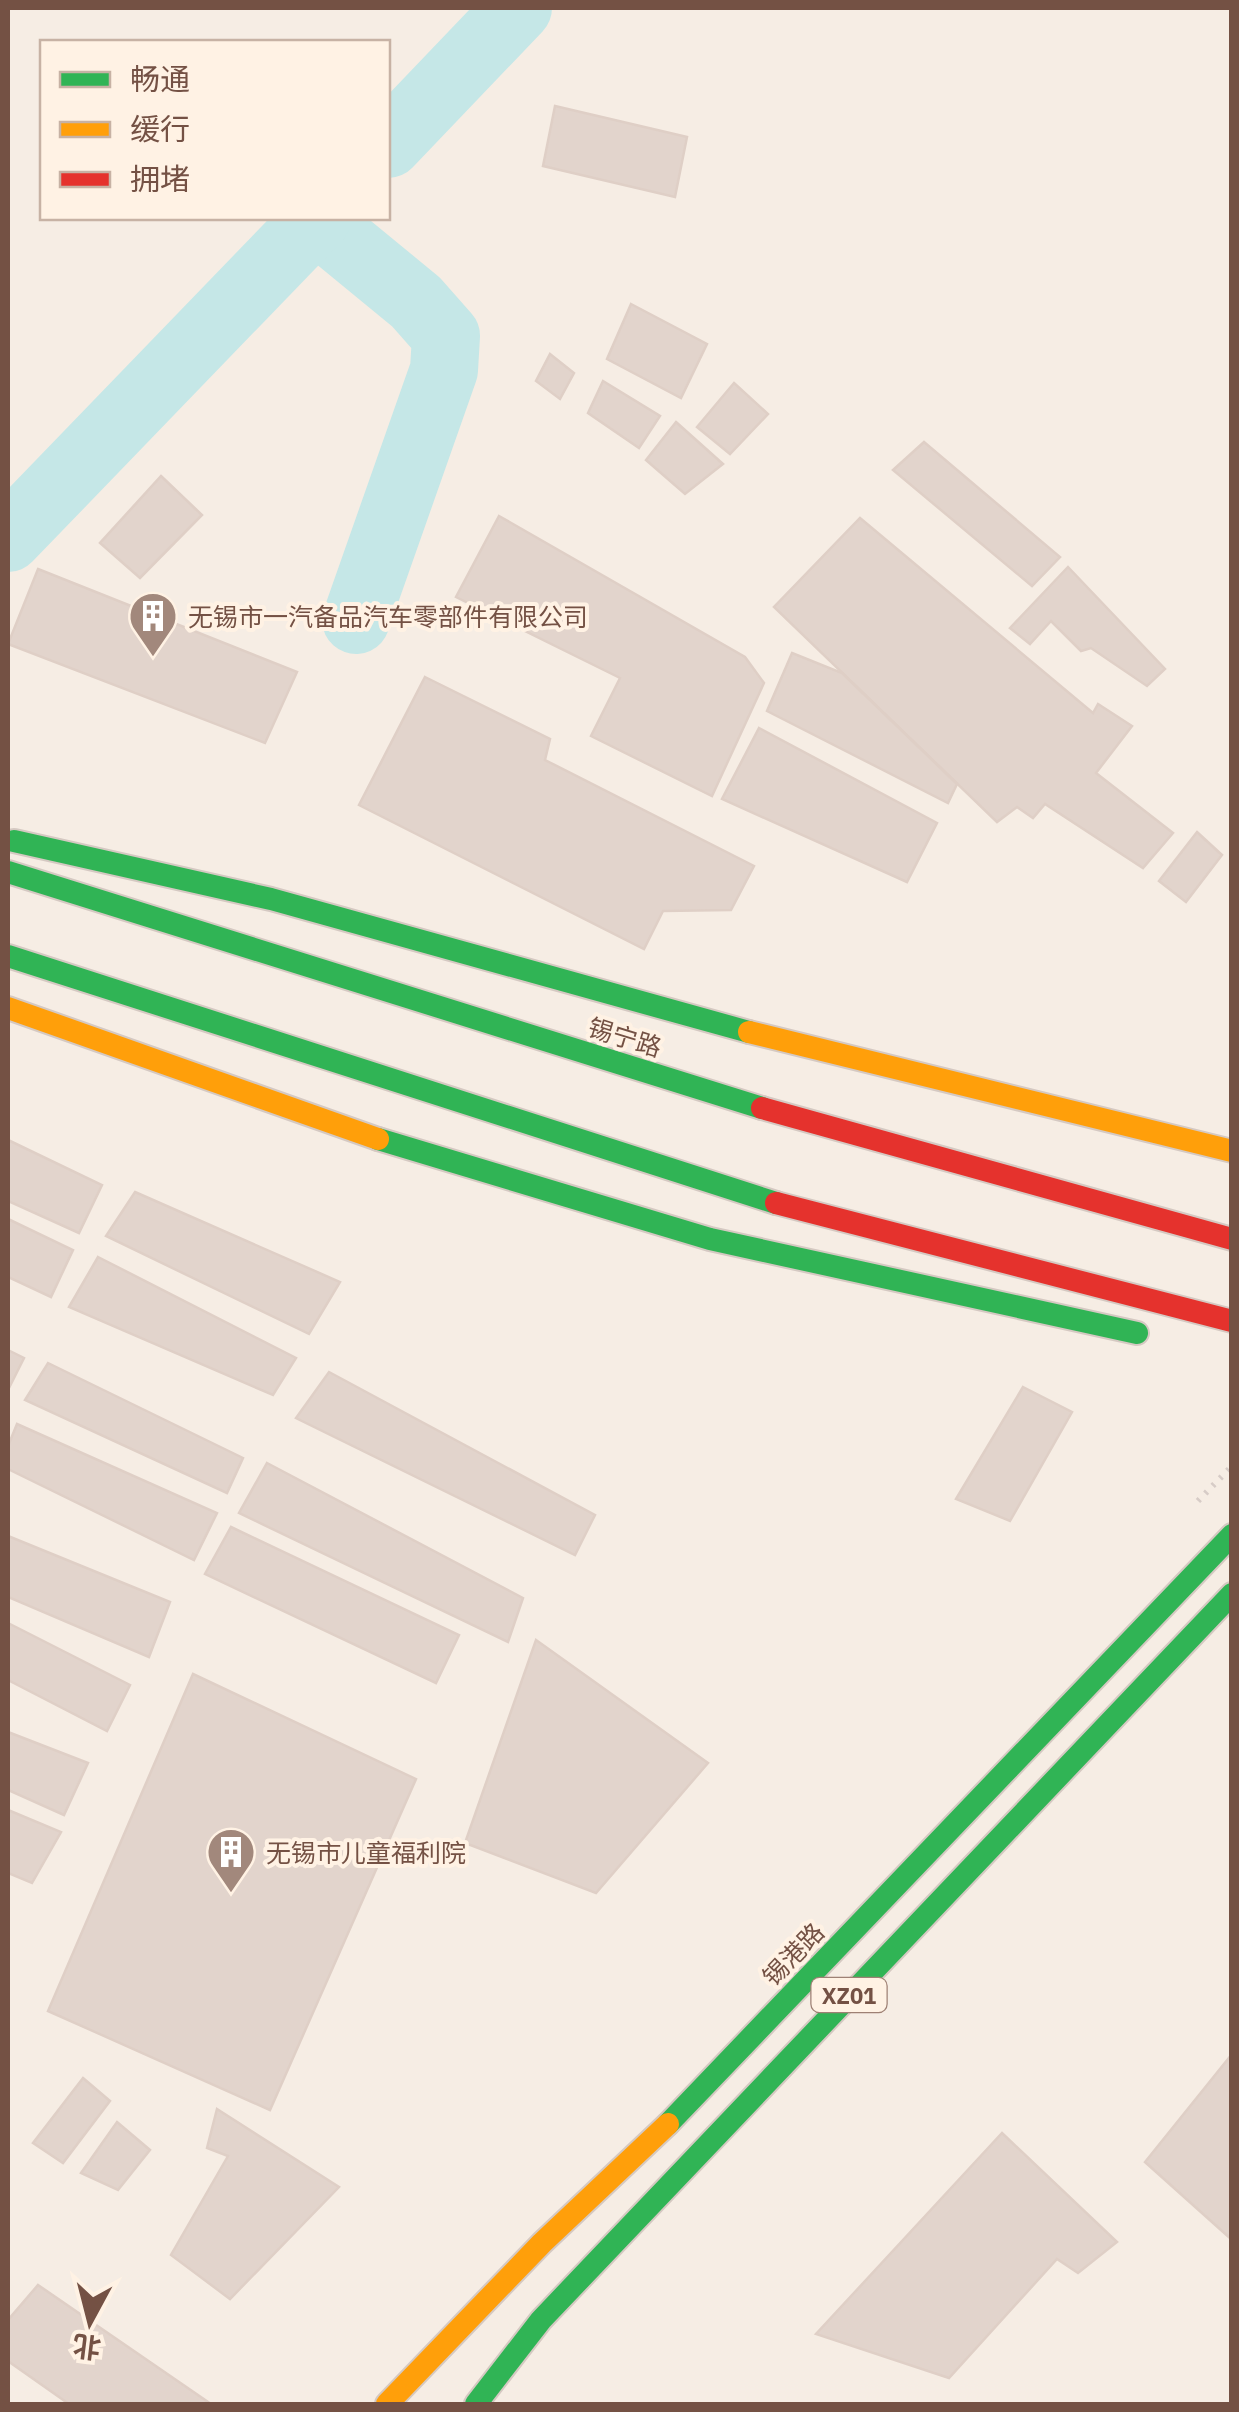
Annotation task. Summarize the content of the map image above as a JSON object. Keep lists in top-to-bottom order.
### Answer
{
  "streets": {
    "main road": ["锡宁路", "锡港路", "XZ01"]
  },
  "places": {
    "building": ["无锡市一汽备品汽车零部件有限公司", "无锡市儿童福利院"]
  },
  "legend": ["畅通", "缓行", "拥堵"],
  "north": "bottom"
}
